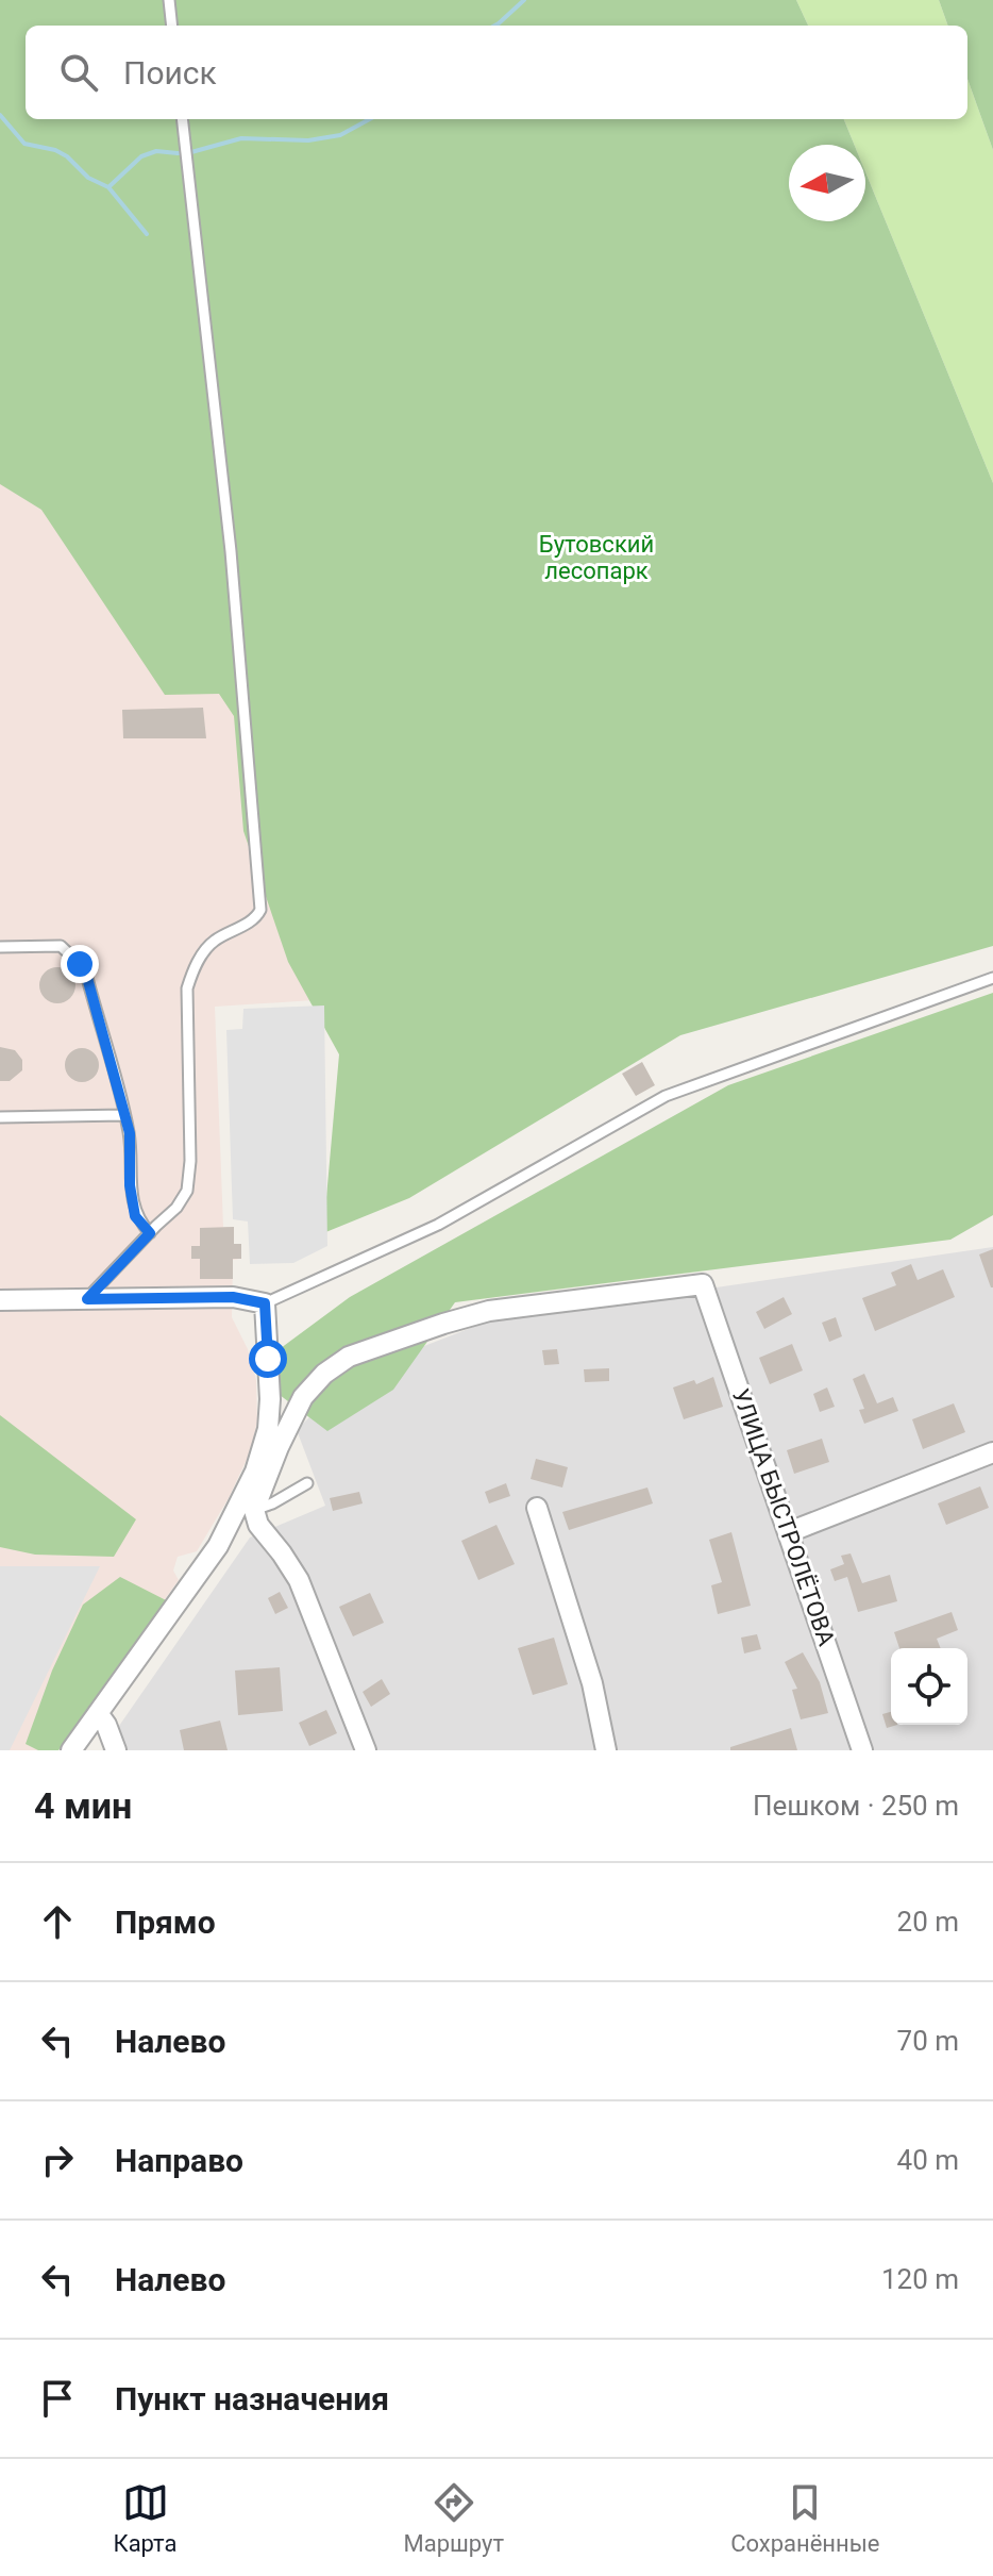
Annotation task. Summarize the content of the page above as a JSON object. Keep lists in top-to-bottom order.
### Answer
{
  "streets": {
    "street": ["УЛИЦА БЫСТРОЛЁТОВА"]
  },
  "parks": ["Бутовский лесопарк"],
  "north": "left",
  "page": {
    "search": "Поиск",
    "heading": ["4 мин", "Пешком · 250 m"],
    "list": [
      ["Прямо", "20 m"],
      ["Налево", "70 m"],
      ["Направо", "40 m"],
      ["Налево", "120 m"],
      "Пункт назначения"
    ],
    "nav": ["Карта", "Маршрут", "Сохранённые"]
  }
}
